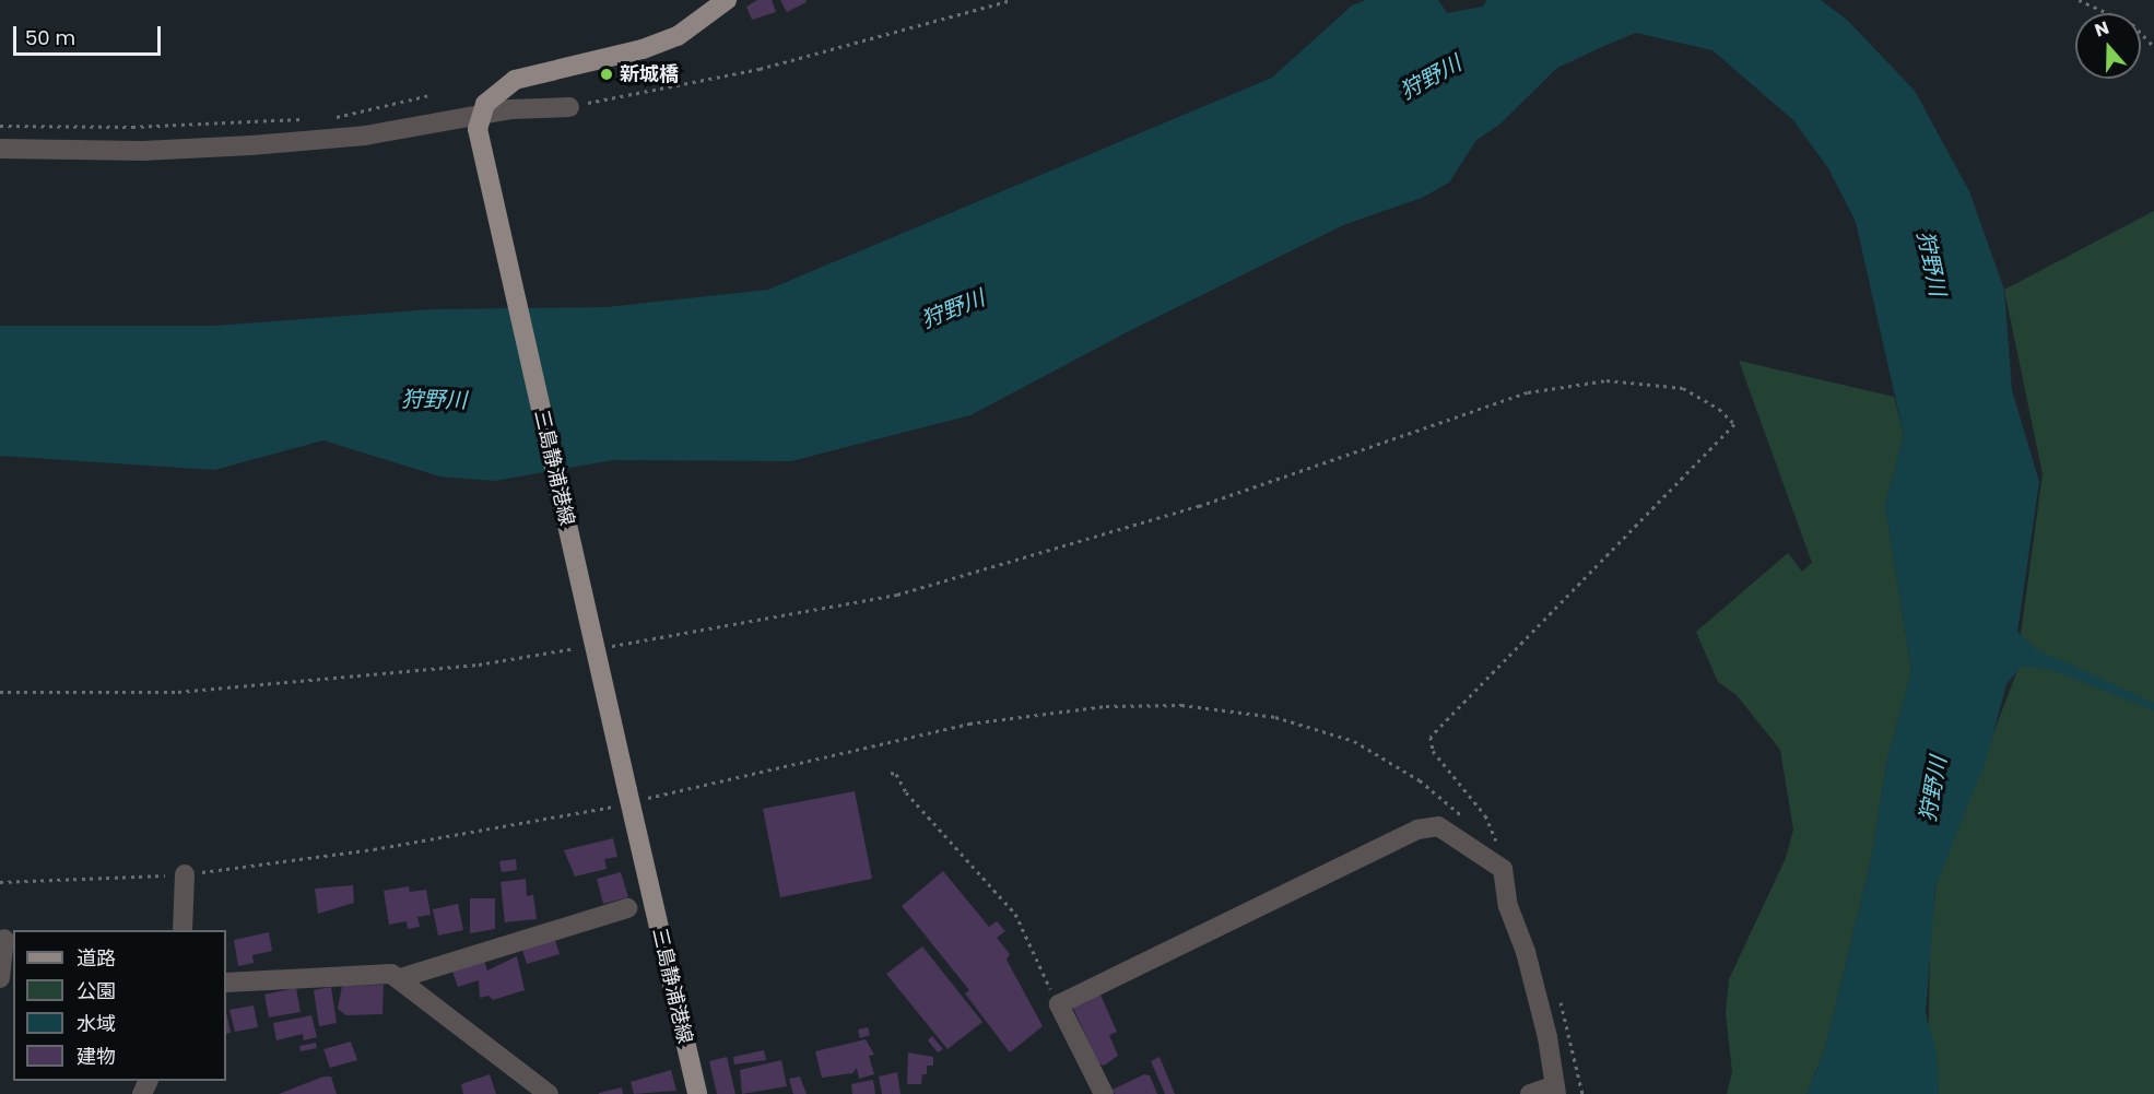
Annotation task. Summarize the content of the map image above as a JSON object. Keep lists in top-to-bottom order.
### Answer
{
  "streets": {
    "main road": ["三島静浦港線"]
  },
  "water": ["狩野川"],
  "places": ["新城橋"],
  "legend": [
    "道路",
    "公園",
    "水域",
    "建物"
  ],
  "scale_bar": "50 m",
  "north": "top"
}
